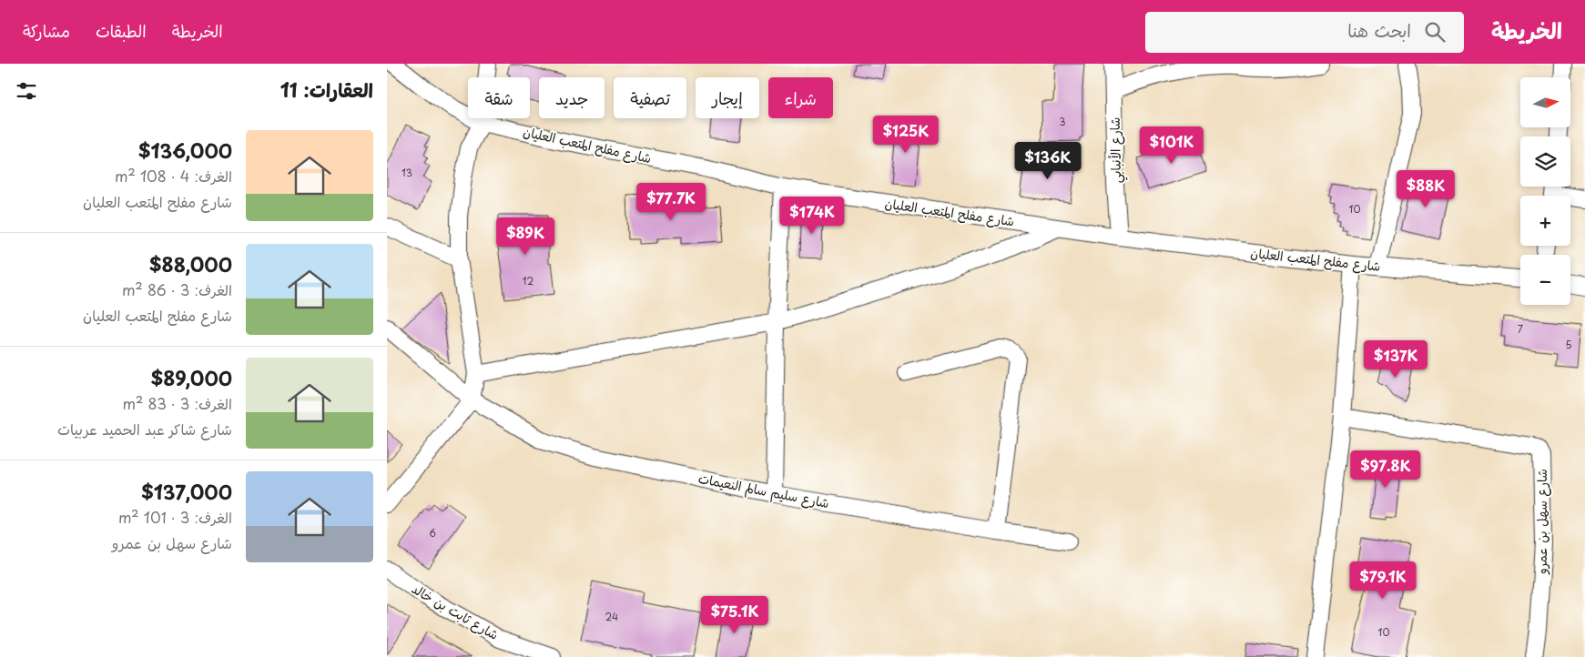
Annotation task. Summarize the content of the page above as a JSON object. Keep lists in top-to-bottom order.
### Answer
{
  "streets": {
    "street": [
      "شارع مفلح المتعب العليان",
      "شارع الأنبابي",
      "شارع سليم سالم النعيمات",
      "شارع سهل بن عمرو",
      "شارع ثابت بن خالد"
    ]
  },
  "crossings": [
    ["شارع مفلح المتعب العليان", "شارع الأنبابي"]
  ],
  "house_numbers": [
    "3",
    "13",
    "10",
    "12",
    "7",
    "5",
    "6",
    "24",
    "10"
  ],
  "north": "right",
  "page": {
    "header": "الخريطة",
    "search": "ابحث هنا",
    "nav": ["الخريطة", "الطبقات", "مشاركة"],
    "heading": "العقارات: 11",
    "map_buttons": ["+", "−"],
    "chip": [
      "شراء",
      "إيجار",
      "تصفية",
      "جديد",
      "شقة"
    ],
    "price": [
      "$125K",
      "$101K",
      "$136K",
      "$88K",
      "$77.7K",
      "$174K",
      "$89K",
      "$137K",
      "$97.8K",
      "$79.1K",
      "$75.1K"
    ],
    "list": [
      {
        "name": "$136,000",
        "note": "الغرف: 4 · 108 m² · شارع مفلح المتعب العليان"
      },
      {
        "name": "$88,000",
        "note": "الغرف: 3 · 86 m² · شارع مفلح المتعب العليان"
      },
      {
        "name": "$89,000",
        "note": "الغرف: 3 · 83 m² · شارع شاكر عبد الحميد عربيات"
      },
      {
        "name": "$137,000",
        "note": "الغرف: 3 · 101 m² · شارع سهل بن عمرو"
      }
    ]
  }
}
